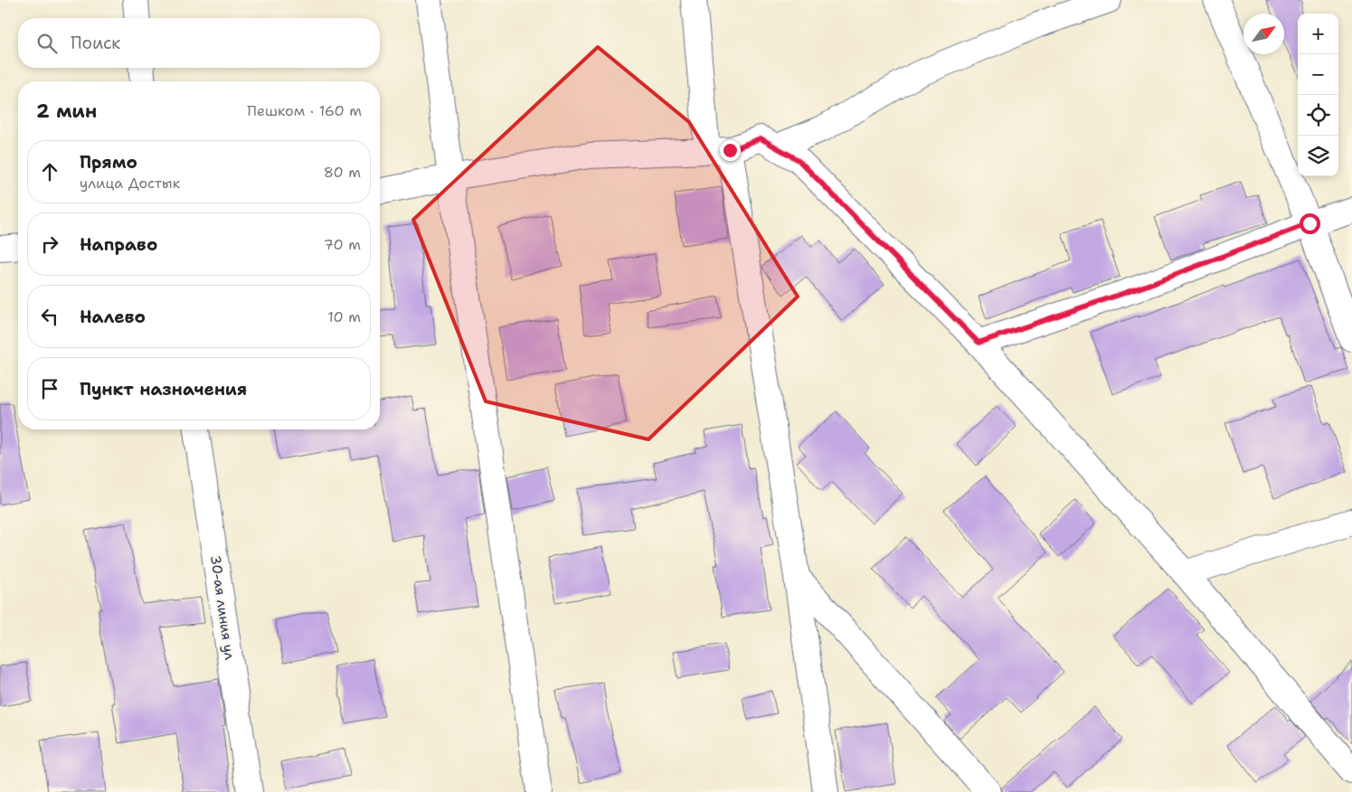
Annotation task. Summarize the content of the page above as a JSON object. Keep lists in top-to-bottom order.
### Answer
{
  "streets": {
    "street": ["30-ая линия ул"]
  },
  "north": "top right",
  "page": {
    "map_buttons": ["+", "−"],
    "search": "Поиск",
    "heading": ["2 мин", "Пешком · 160 m"],
    "list": [
      ["Прямо", "улица Достык", "80 m"],
      ["Направо", "70 m"],
      ["Налево", "10 m"],
      "Пункт назначения"
    ]
  }
}
